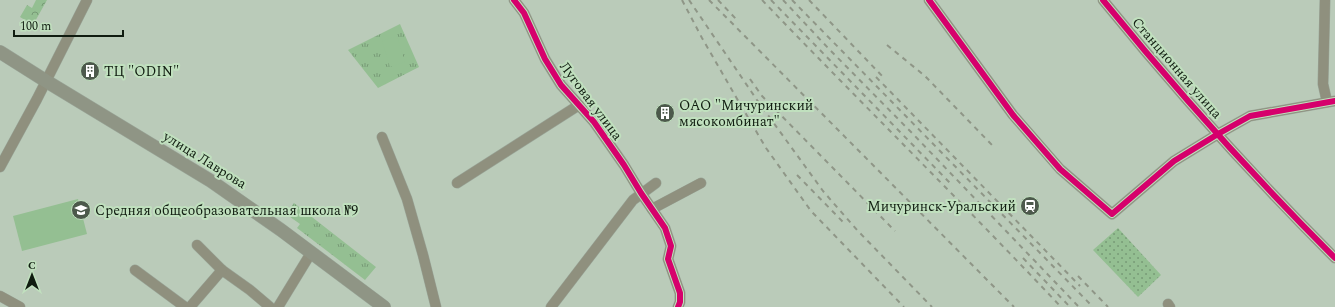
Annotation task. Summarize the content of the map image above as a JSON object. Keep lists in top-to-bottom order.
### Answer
{
  "streets": {
    "main road": ["улица Лаврова"],
    "street": ["Станционная улица", "Луговая улица"]
  },
  "places": {
    "building": ["ТЦ \"ODIN\"", "ОАО \"Мичуринский мясокомбинат\""],
    "station": ["Мичуринск-Уральский"],
    "school or university": ["Средняя общеобразовательная школа №9"]
  },
  "scale_bar": "100 m",
  "north": "top"
}
